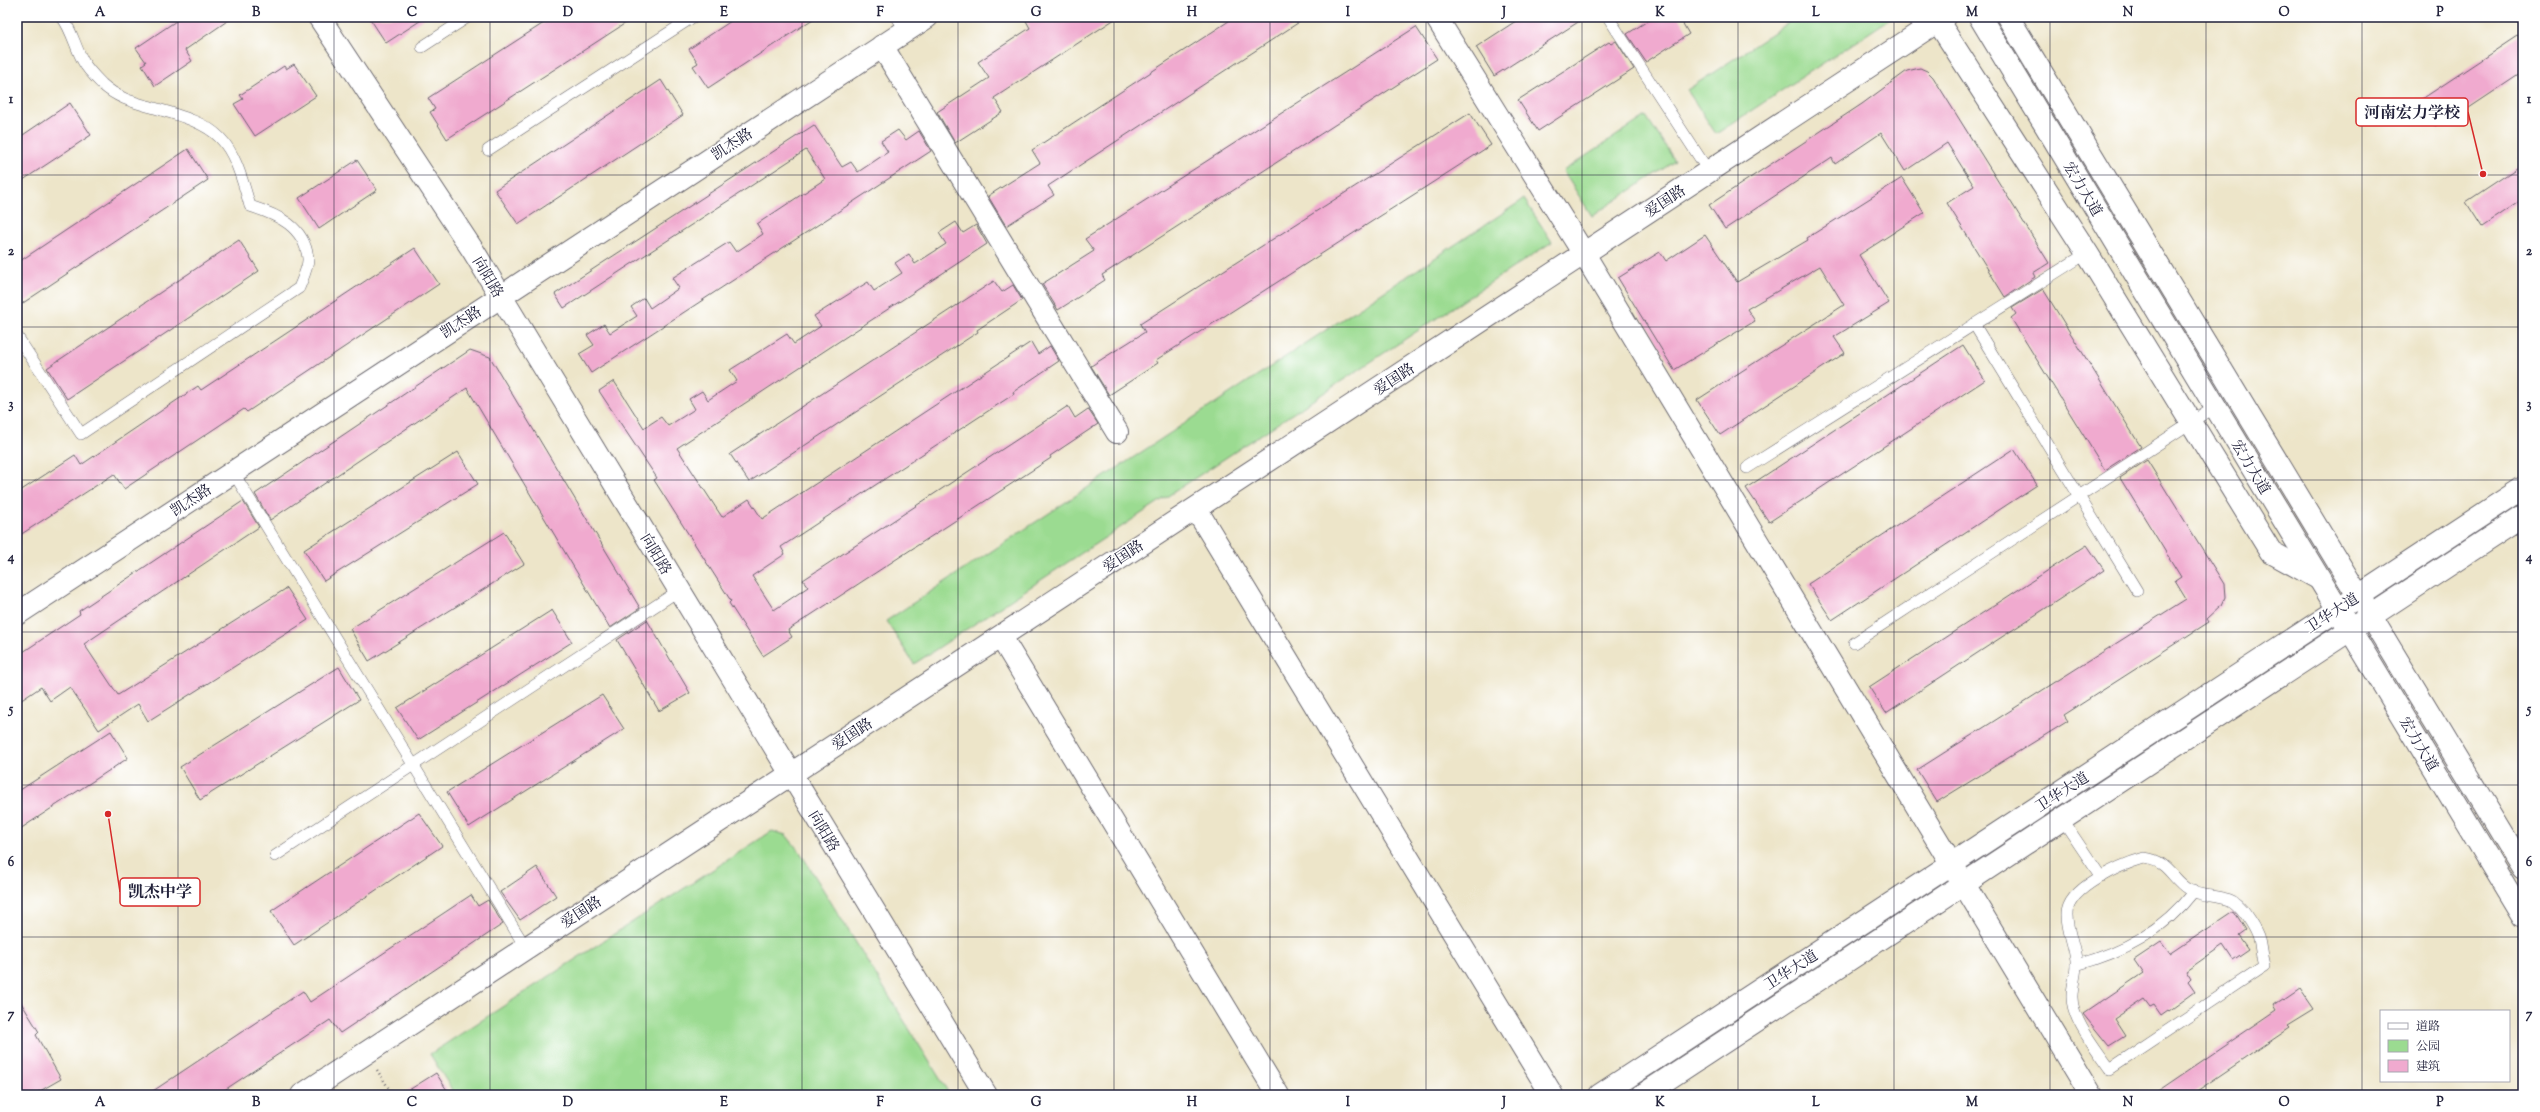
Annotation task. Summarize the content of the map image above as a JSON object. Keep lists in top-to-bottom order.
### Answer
{
  "streets": {
    "street": [
      "凯杰路",
      "宏力大道",
      "爱国路",
      "向阳路",
      "卫华大道"
    ]
  },
  "crossings": [
    ["凯杰路", "向阳路"],
    ["宏力大道", "卫华大道"],
    ["爱国路", "向阳路"]
  ],
  "places": ["河南宏力学校", "凯杰中学"],
  "legend": ["道路", "公园", "建筑"],
  "grid": {
    "columns": [
      "A",
      "B",
      "C",
      "D",
      "E",
      "F",
      "G",
      "H",
      "I",
      "J",
      "K",
      "L",
      "M",
      "N",
      "O",
      "P"
    ],
    "rows": [
      "1",
      "2",
      "3",
      "4",
      "5",
      "6",
      "7"
    ]
  }
}
